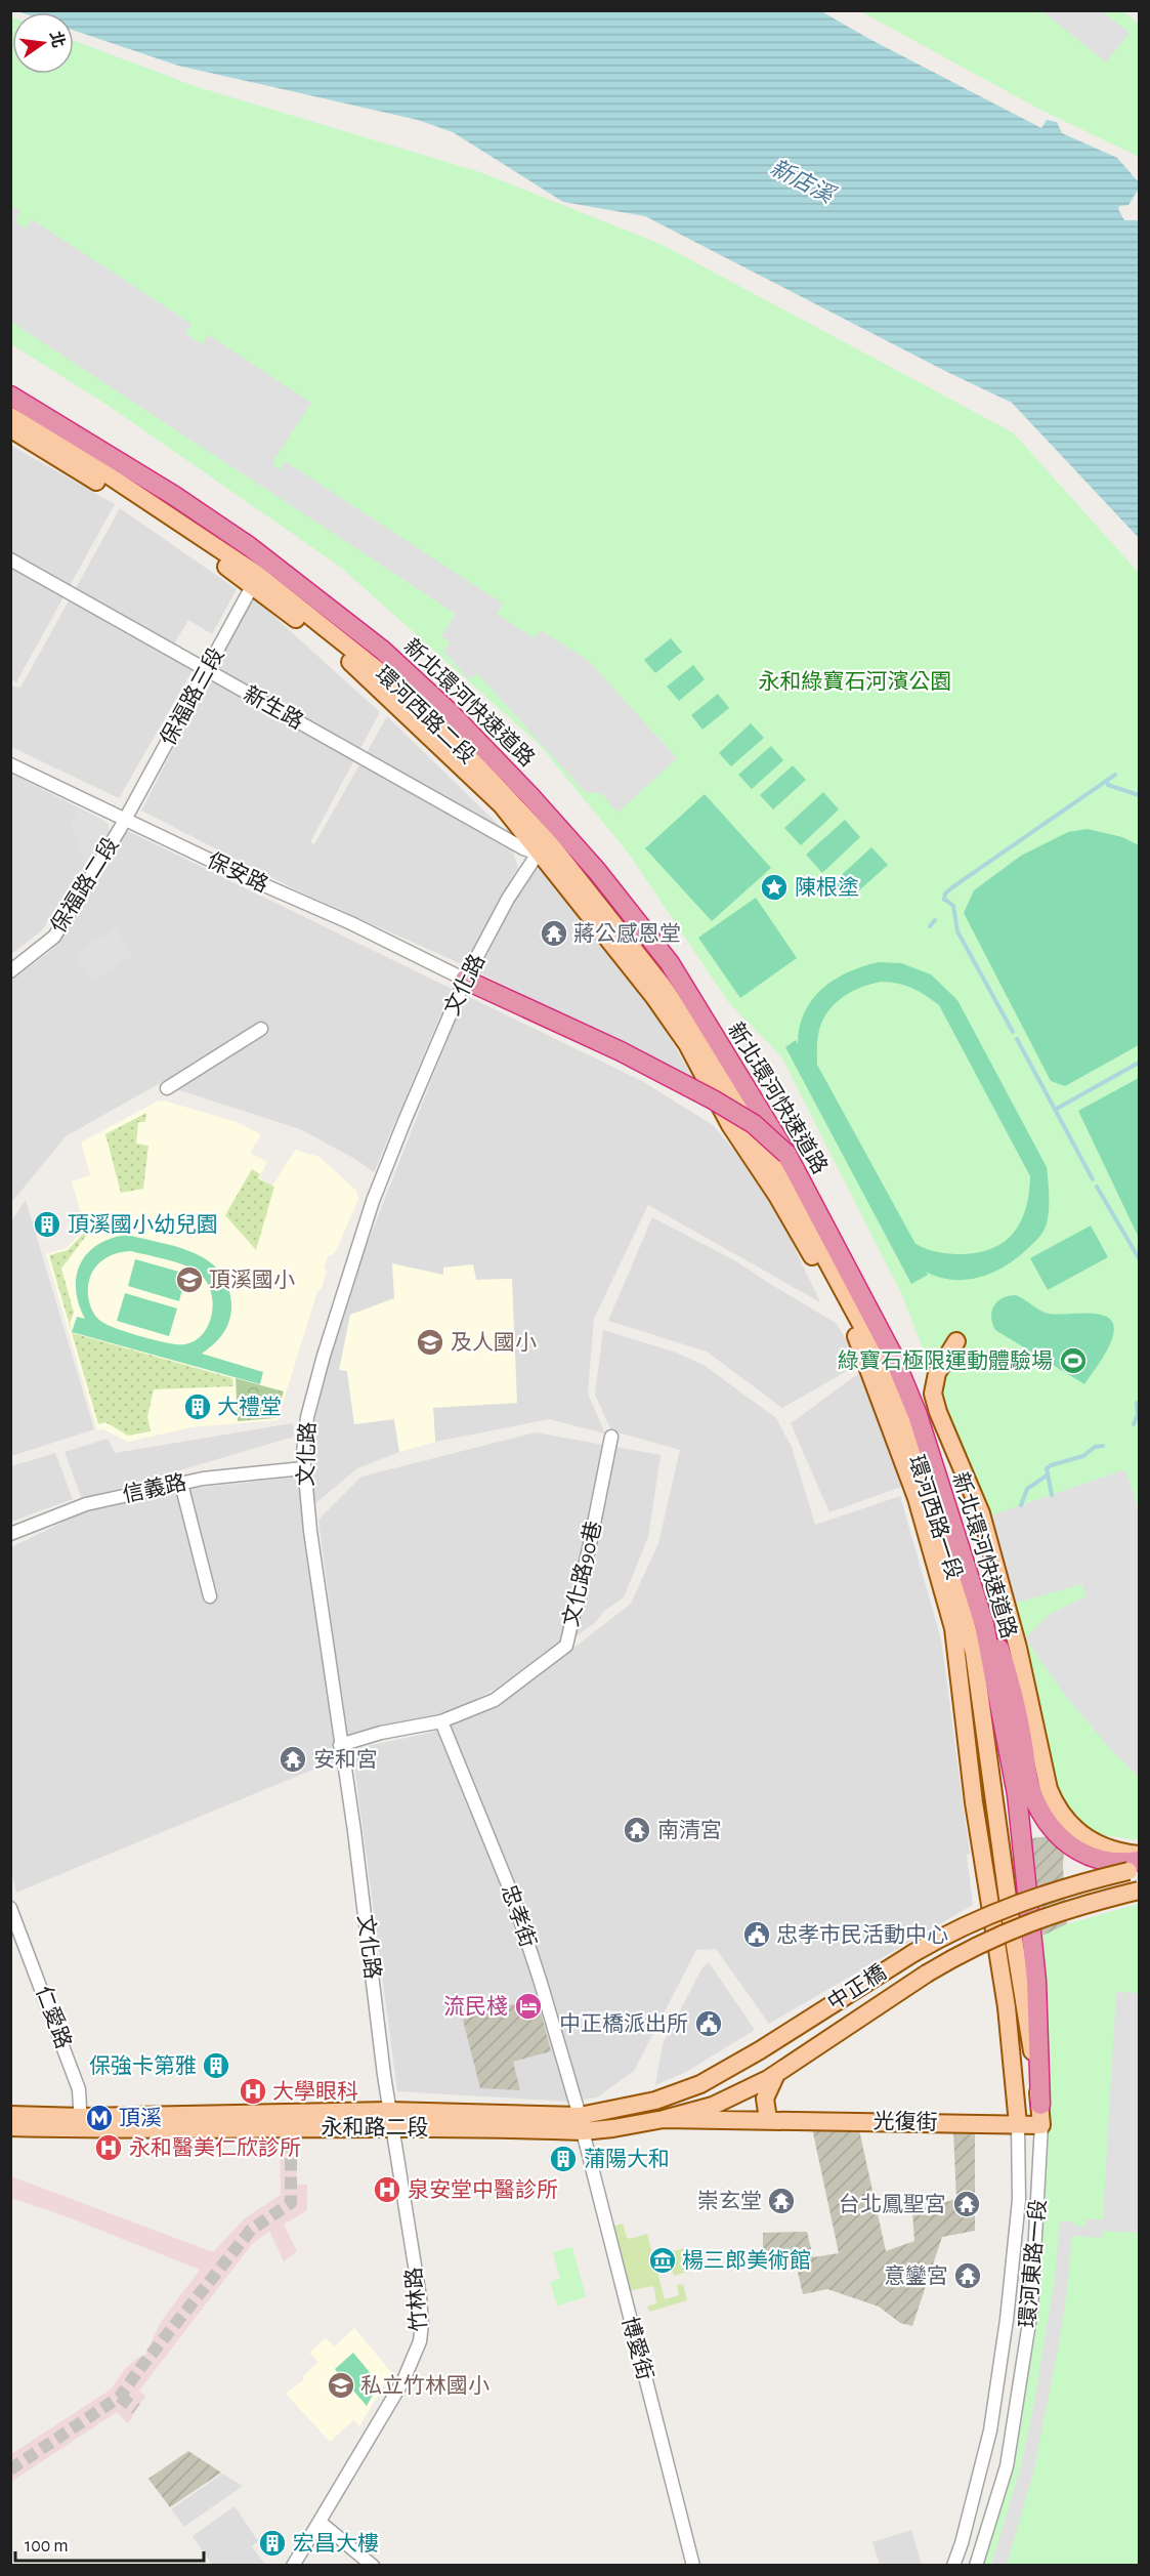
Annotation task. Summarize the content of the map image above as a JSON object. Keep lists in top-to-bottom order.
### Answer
{
  "streets": {
    "highway": ["新北環河快速道路"],
    "main road": [
      "環河西路二段",
      "環河西路一段",
      "中正橋",
      "光復街",
      "永和路二段",
      "環河東路一段"
    ],
    "street": [
      "保福路三段",
      "新生路",
      "保安路",
      "保福路二段",
      "文化路",
      "信義路",
      "文化路90巷",
      "忠孝街",
      "仁愛路",
      "竹林路",
      "博愛街"
    ]
  },
  "crossings": [
    ["保福路三段", "新生路"],
    ["保福路三段", "環河西路二段"],
    ["保福路三段", "保安路"],
    ["保福路三段", "保福路二段"],
    ["新北環河快速道路", "環河東路一段"],
    ["新生路", "環河西路二段"],
    ["新生路", "文化路"],
    ["環河西路二段", "文化路"],
    ["環河西路二段", "環河西路一段"],
    ["保安路", "保福路二段"],
    ["保安路", "文化路"],
    ["文化路", "信義路"],
    ["文化路", "文化路90巷"],
    ["文化路", "永和路二段"],
    ["文化路", "竹林路"],
    ["環河西路一段", "環河東路一段"],
    ["文化路90巷", "忠孝街"],
    ["忠孝街", "中正橋"],
    ["忠孝街", "永和路二段"],
    ["忠孝街", "博愛街"],
    ["中正橋", "光復街"],
    ["中正橋", "永和路二段"],
    ["中正橋", "博愛街"],
    ["仁愛路", "永和路二段"],
    ["光復街", "永和路二段"],
    ["光復街", "環河東路一段"],
    ["永和路二段", "竹林路"],
    ["永和路二段", "博愛街"]
  ],
  "water": ["新店溪"],
  "parks": ["永和綠寶石河濱公園"],
  "places": {
    "place": ["陳根塗"],
    "temple": [
      "蔣公感恩堂",
      "安和宮",
      "南清宮",
      "崇玄堂",
      "台北鳳聖宮",
      "意鑾宮"
    ],
    "building": [
      "頂溪國小幼兒園",
      "大禮堂",
      "保強卡第雅",
      "蒲陽大和",
      "宏昌大樓"
    ],
    "school or university": ["頂溪國小", "及人國小", "私立竹林國小"],
    "sports": ["綠寶石極限運動體驗場"],
    "public building": ["忠孝市民活動中心", "中正橋派出所"],
    "hotel": ["流民棧"],
    "hospital": ["大學眼科", "永和醫美仁欣診所", "泉安堂中醫診所"],
    "metro station": ["頂溪"],
    "museum": ["楊三郎美術館"]
  },
  "scale_bar": "100 m",
  "north": "right"
}
